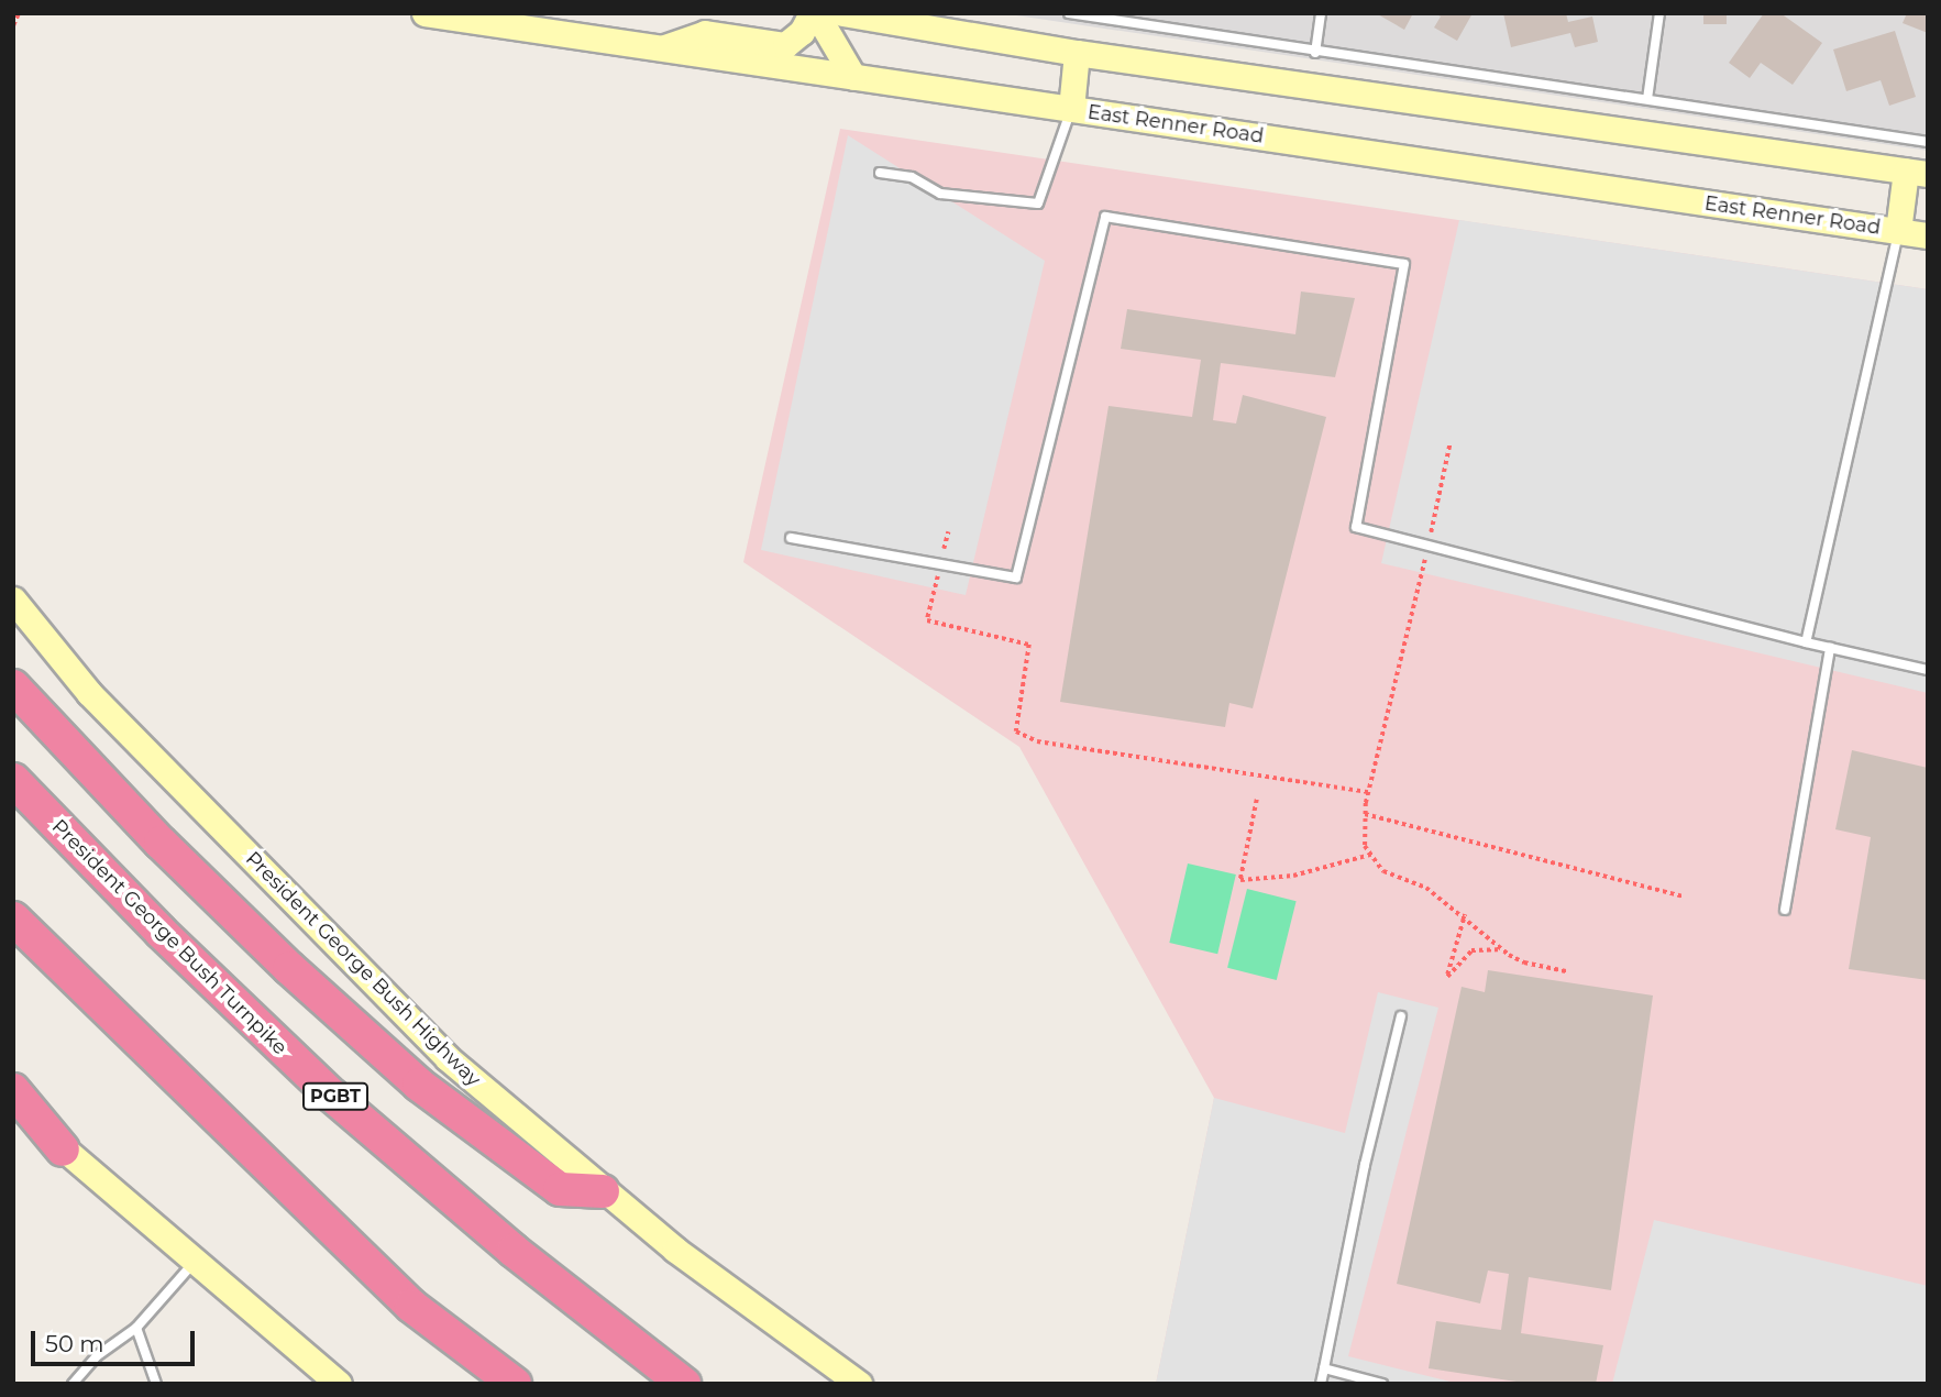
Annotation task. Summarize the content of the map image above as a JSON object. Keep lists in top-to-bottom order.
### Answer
{
  "streets": {
    "highway": ["President George Bush Turnpike", "PGBT"],
    "main road": ["East Renner Road", "President George Bush Highway"]
  },
  "scale_bar": "50 m"
}
